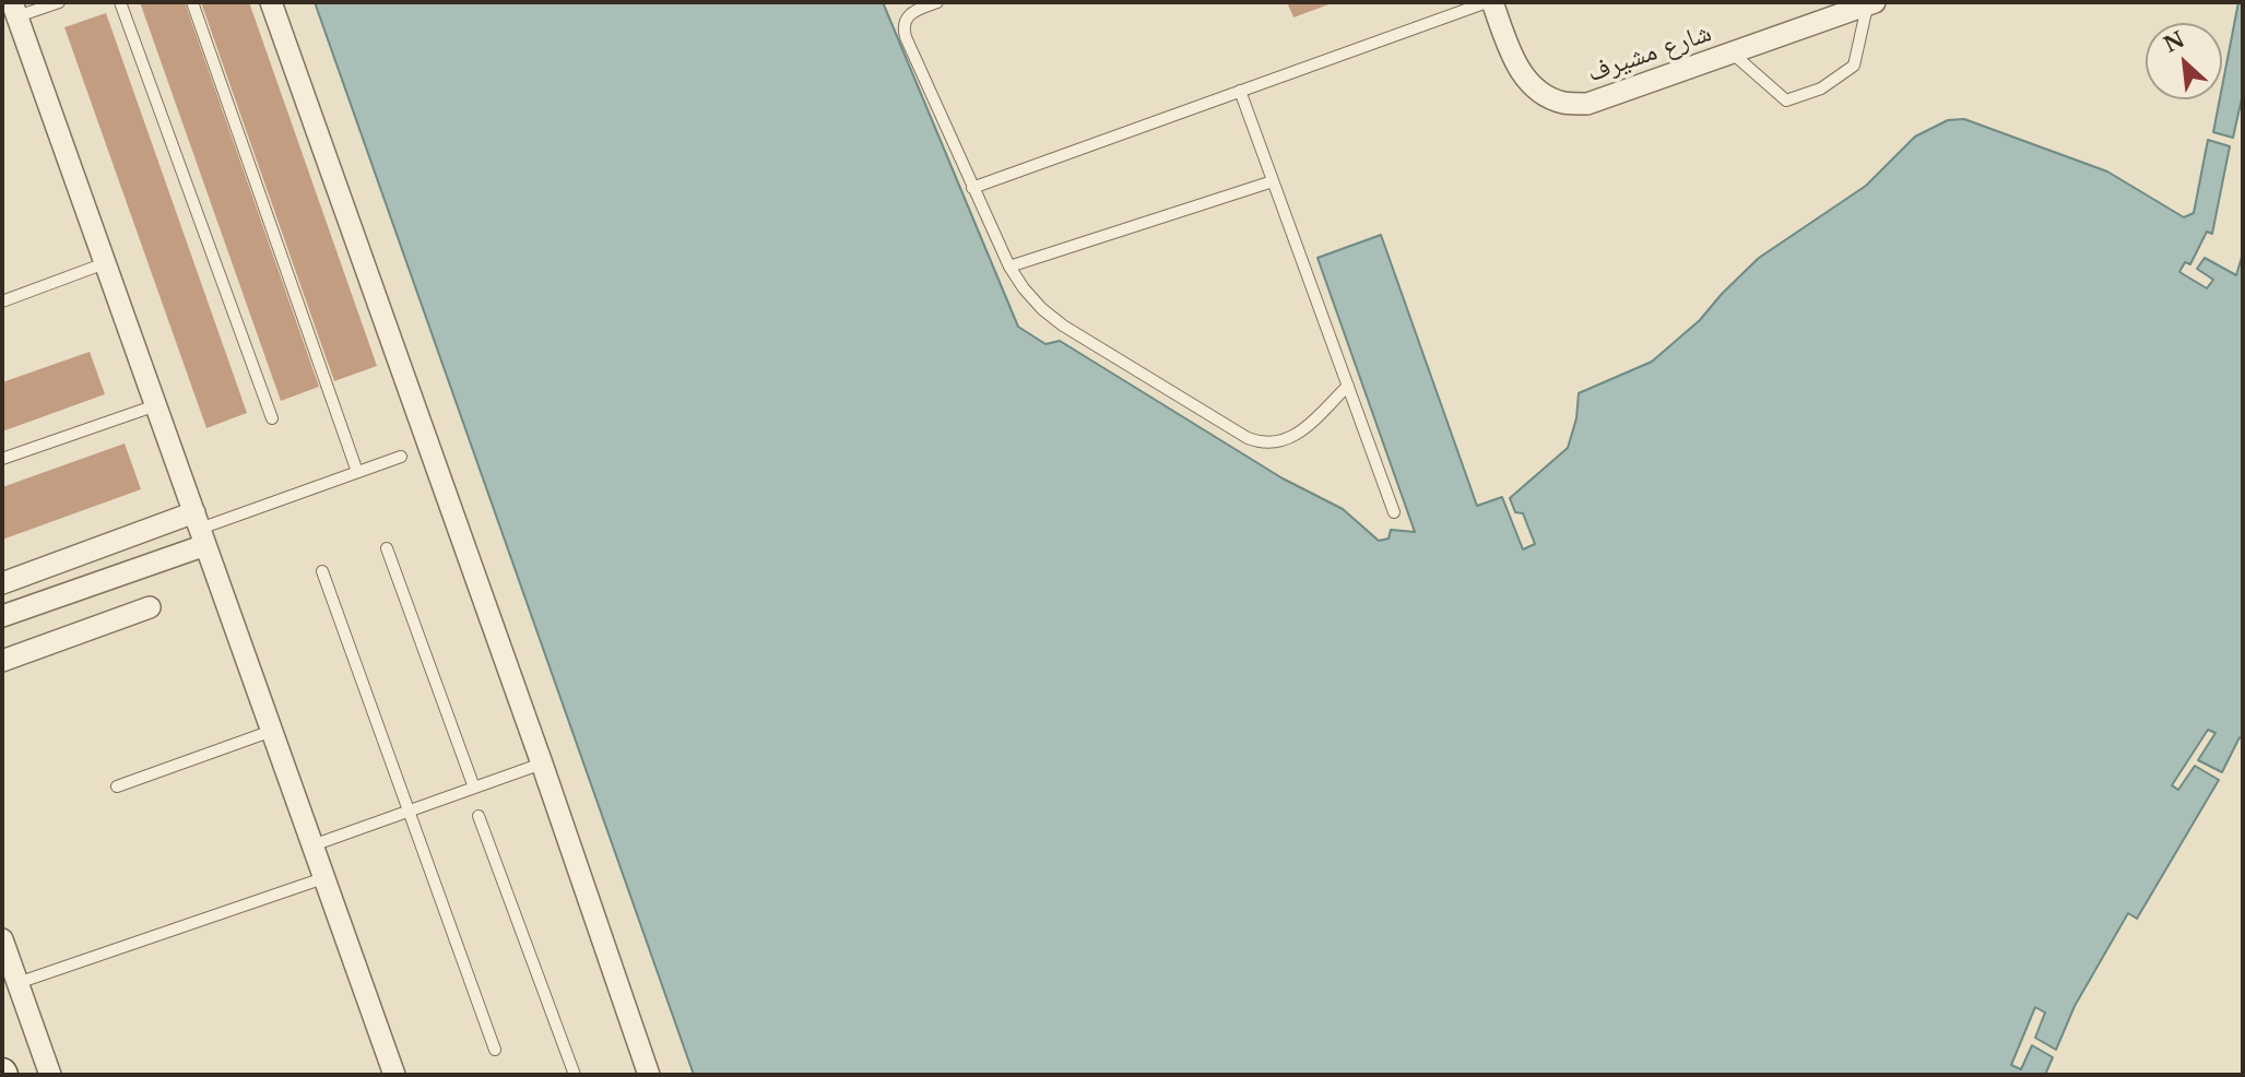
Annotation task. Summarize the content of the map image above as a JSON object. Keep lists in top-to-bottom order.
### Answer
{
  "streets": {
    "street": ["شارع مشيرف"]
  },
  "north": "top left"
}
